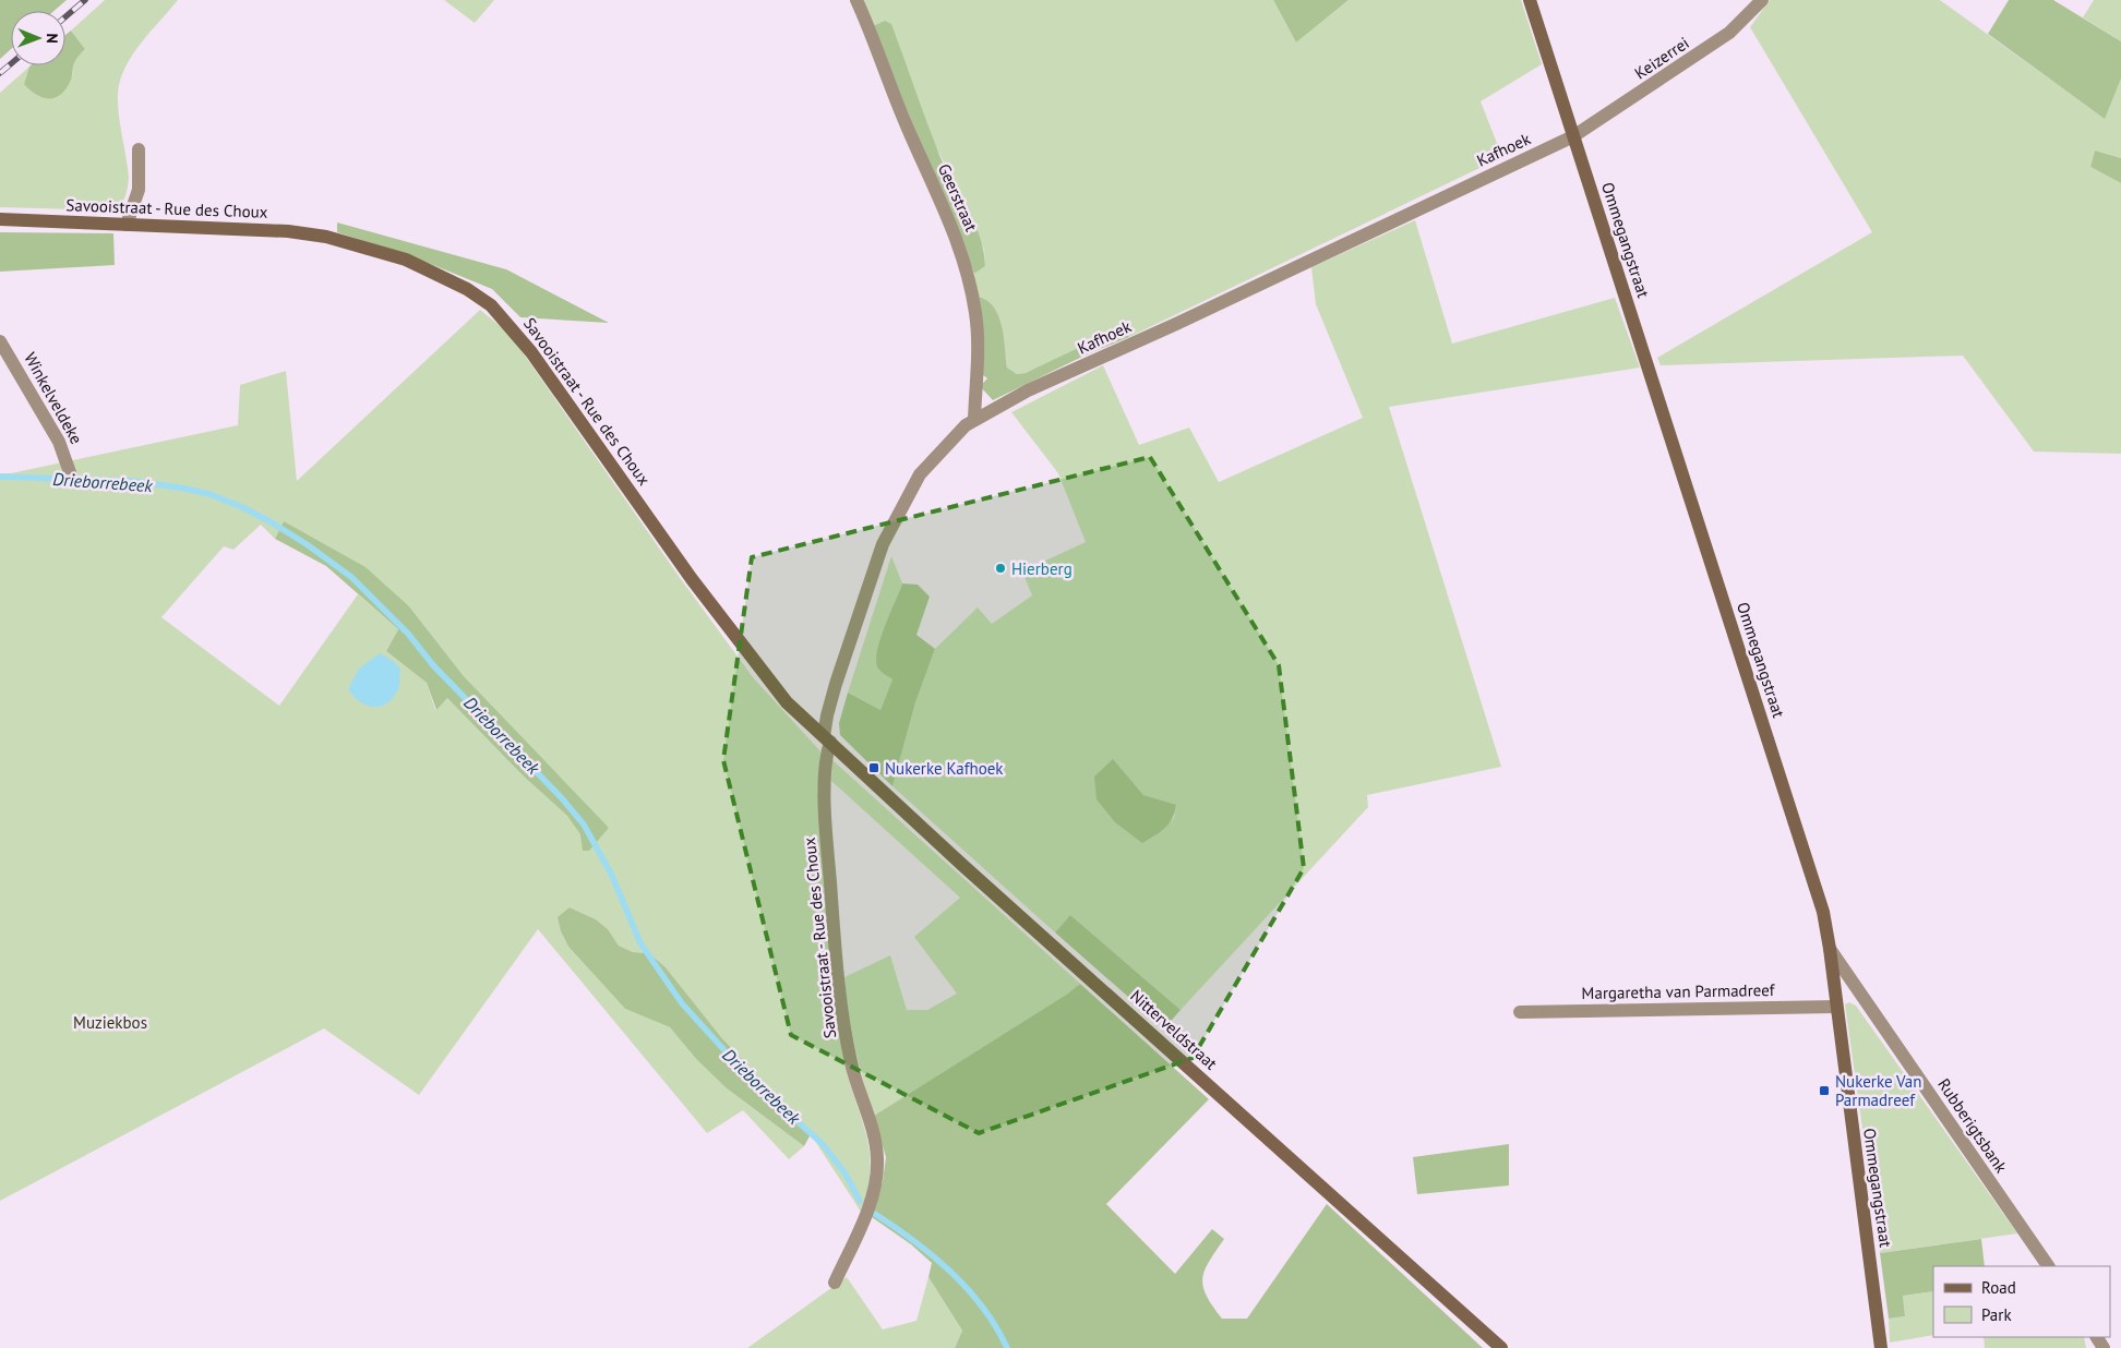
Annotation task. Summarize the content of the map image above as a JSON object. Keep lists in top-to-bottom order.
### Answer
{
  "streets": {
    "main road": ["Savooistraat - Rue des Choux", "Ommegangstraat", "Nitterveldstraat"],
    "street": [
      "Keizerrei",
      "Kafhoek",
      "Geerstraat",
      "Winkelveldeke",
      "Margaretha van Parmadreef",
      "Rubberigtsbank"
    ]
  },
  "crossings": [
    ["Keizerrei", "Kafhoek"],
    ["Keizerrei", "Ommegangstraat"],
    ["Kafhoek", "Geerstraat"],
    ["Kafhoek", "Savooistraat - Rue des Choux"],
    ["Kafhoek", "Ommegangstraat"],
    ["Kafhoek", "Nitterveldstraat"],
    ["Savooistraat - Rue des Choux", "Nitterveldstraat"],
    ["Ommegangstraat", "Margaretha van Parmadreef"],
    ["Ommegangstraat", "Rubberigtsbank"]
  ],
  "water": ["Drieborrebeek"],
  "parks": ["Muziekbos"],
  "places": {
    "other": ["Hierberg"],
    "transit": ["Nukerke Kafhoek", "Nukerke Van Parmadreef"]
  },
  "legend": ["Road", "Park"],
  "north": "right"
}
